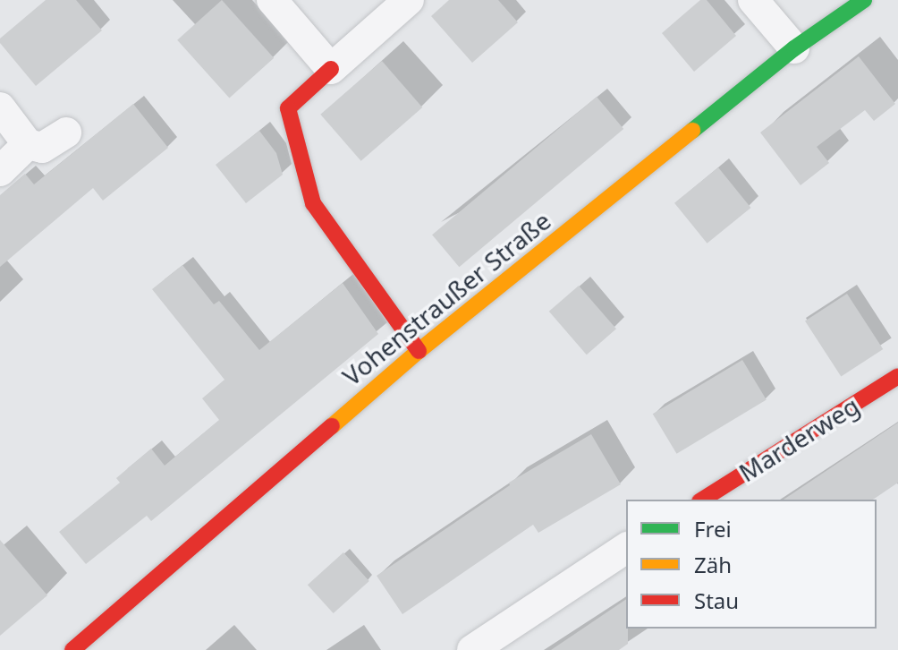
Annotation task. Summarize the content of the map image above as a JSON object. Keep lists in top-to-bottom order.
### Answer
{
  "streets": {
    "main road": ["Vohenstraußer Straße", "Marderweg"]
  },
  "legend": ["Frei", "Zäh", "Stau"]
}
